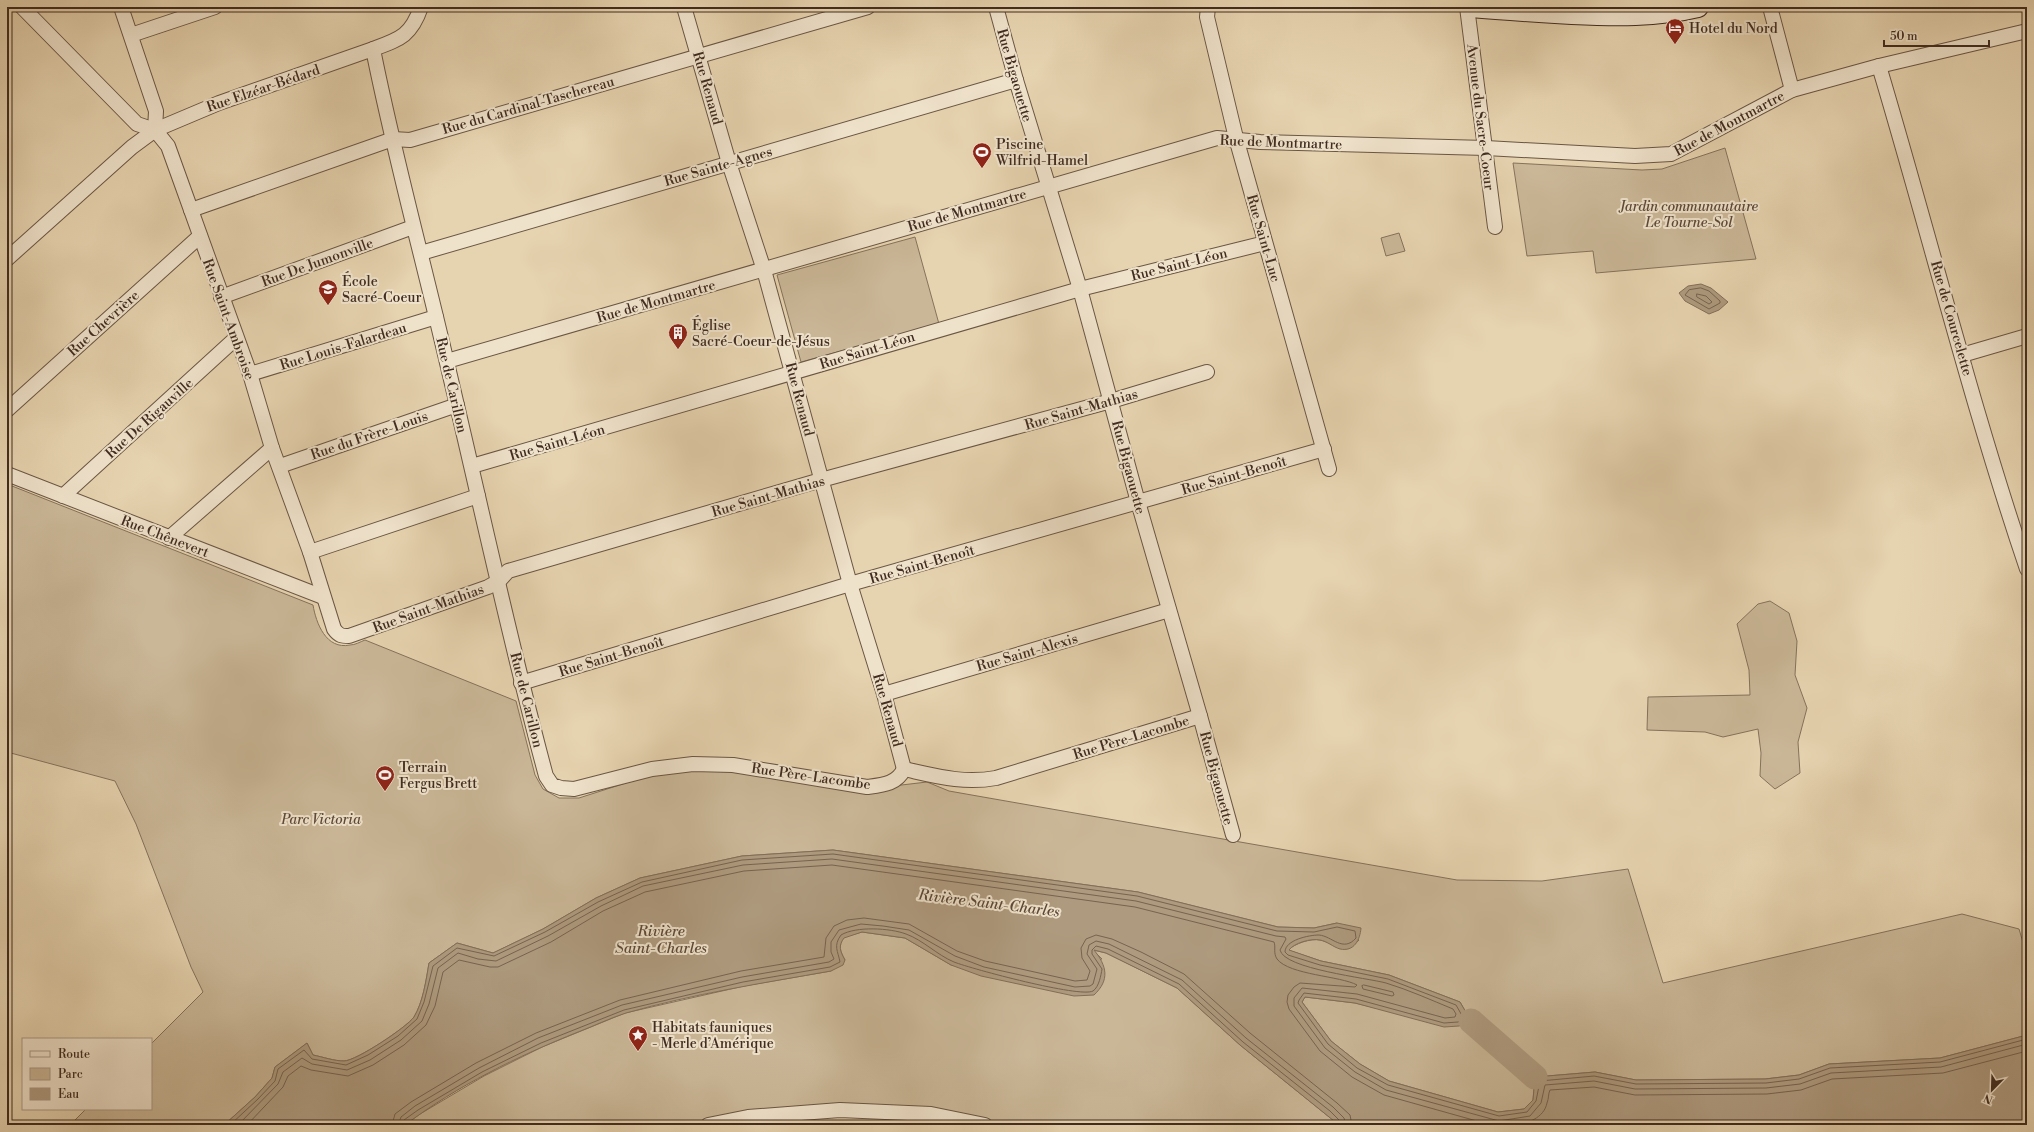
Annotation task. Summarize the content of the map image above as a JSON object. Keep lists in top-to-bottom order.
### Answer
{
  "streets": {
    "street": [
      "Rue Bigaouette",
      "Rue Elzéar-Bédard",
      "Rue Renaud",
      "Rue du Cardinal-Taschereau",
      "Avenue du Sacre-Coeur",
      "Rue de Montmartre",
      "Rue Sainte-Agnes",
      "Rue Saint-Luc",
      "Rue De Jumonville",
      "Rue Saint-Léon",
      "Rue de Courcelette",
      "Rue Saint-Ambroise",
      "Rue Chevrière",
      "Rue Louis-Falardeau",
      "Rue de Carillon",
      "Rue Saint-Mathias",
      "Rue De Rigauville",
      "Rue du Frère-Louis",
      "Rue Saint-Benoît",
      "Rue Chênevert",
      "Rue Saint-Alexis",
      "Rue Père-Lacombe"
    ]
  },
  "crossings": [
    ["Rue Bigaouette", "Rue de Montmartre"],
    ["Rue Bigaouette", "Rue Sainte-Agnes"],
    ["Rue Bigaouette", "Rue Saint-Léon"],
    ["Rue Bigaouette", "Rue Saint-Mathias"],
    ["Rue Bigaouette", "Rue Saint-Benoît"],
    ["Rue Bigaouette", "Rue Saint-Alexis"],
    ["Rue Bigaouette", "Rue Père-Lacombe"],
    ["Rue Elzéar-Bédard", "Rue Saint-Ambroise"],
    ["Rue Elzéar-Bédard", "Rue de Carillon"],
    ["Rue Renaud", "Rue du Cardinal-Taschereau"],
    ["Rue Renaud", "Rue de Montmartre"],
    ["Rue Renaud", "Rue Sainte-Agnes"],
    ["Rue Renaud", "Rue Saint-Léon"],
    ["Rue Renaud", "Rue Saint-Mathias"],
    ["Rue Renaud", "Rue Saint-Benoît"],
    ["Rue Renaud", "Rue Saint-Alexis"],
    ["Rue Renaud", "Rue Père-Lacombe"],
    ["Rue du Cardinal-Taschereau", "Rue Saint-Ambroise"],
    ["Rue du Cardinal-Taschereau", "Rue de Carillon"],
    ["Avenue du Sacre-Coeur", "Rue de Montmartre"],
    ["Rue de Montmartre", "Rue Saint-Luc"],
    ["Rue de Montmartre", "Rue de Courcelette"],
    ["Rue de Montmartre", "Rue de Carillon"],
    ["Rue Sainte-Agnes", "Rue de Carillon"],
    ["Rue Saint-Luc", "Rue Saint-Léon"],
    ["Rue Saint-Luc", "Rue Saint-Benoît"],
    ["Rue De Jumonville", "Rue Saint-Ambroise"],
    ["Rue De Jumonville", "Rue de Carillon"],
    ["Rue Saint-Léon", "Rue de Carillon"],
    ["Rue Saint-Ambroise", "Rue Chevrière"],
    ["Rue Saint-Ambroise", "Rue Louis-Falardeau"],
    ["Rue Saint-Ambroise", "Rue Saint-Mathias"],
    ["Rue Saint-Ambroise", "Rue De Rigauville"],
    ["Rue Saint-Ambroise", "Rue du Frère-Louis"],
    ["Rue Saint-Ambroise", "Rue Chênevert"],
    ["Rue Louis-Falardeau", "Rue de Carillon"],
    ["Rue de Carillon", "Rue Saint-Mathias"],
    ["Rue de Carillon", "Rue du Frère-Louis"],
    ["Rue de Carillon", "Rue Saint-Benoît"],
    ["Rue de Carillon", "Rue Père-Lacombe"],
    ["Rue De Rigauville", "Rue Chênevert"]
  ],
  "water": ["Rivière Saint-Charles"],
  "parks": ["Jardin communautaire Le Tourne-Sol", "Parc Victoria"],
  "places": {
    "hotel": ["Hotel du Nord"],
    "sports": ["Piscine Wilfrid-Hamel", "Terrain Fergus Brett"],
    "school or university": ["École Sacré-Coeur"],
    "building": ["Église Sacré-Coeur-de-Jésus"],
    "place": ["Habitats fauniques - Merle d’Amérique"]
  },
  "legend": ["Route", "Parc", "Eau"],
  "scale_bar": "50 m",
  "north": "bottom left"
}
